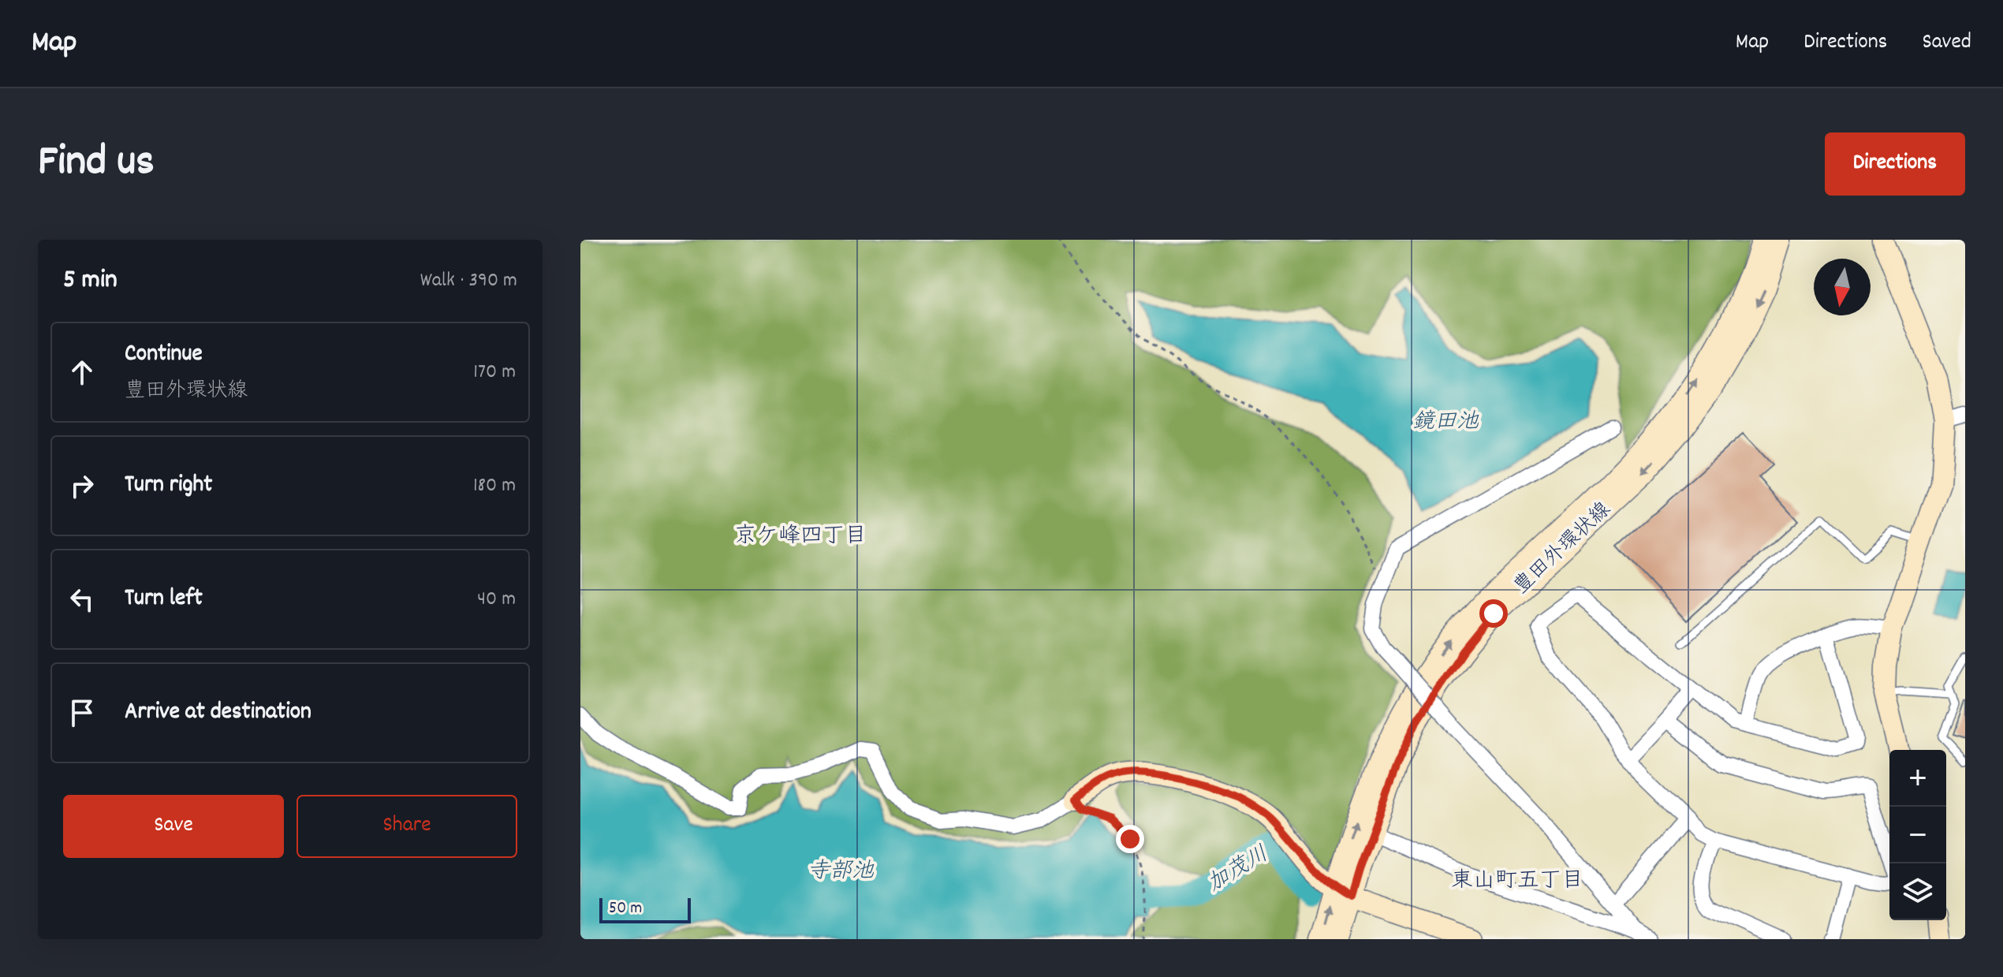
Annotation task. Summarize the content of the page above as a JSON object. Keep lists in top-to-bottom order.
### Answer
{
  "streets": {
    "street": ["豊田外環状線"]
  },
  "districts": ["京ケ峰四丁目", "東山町五丁目"],
  "water": ["鏡田池", "加茂川", "寺部池"],
  "scale_bar": "50 m",
  "north": "bottom",
  "page": {
    "header": "Map",
    "nav": ["Map", "Directions", "Saved"],
    "title": "Find us",
    "buttons": [
      "Directions",
      ["Save", "Share"]
    ],
    "heading": ["5 min", "Walk · 390 m"],
    "list": [
      ["Continue", "豊田外環状線", "170 m"],
      ["Turn right", "180 m"],
      ["Turn left", "40 m"],
      "Arrive at destination"
    ],
    "map_buttons": ["+", "−"],
    "scale": "50 m"
  }
}
